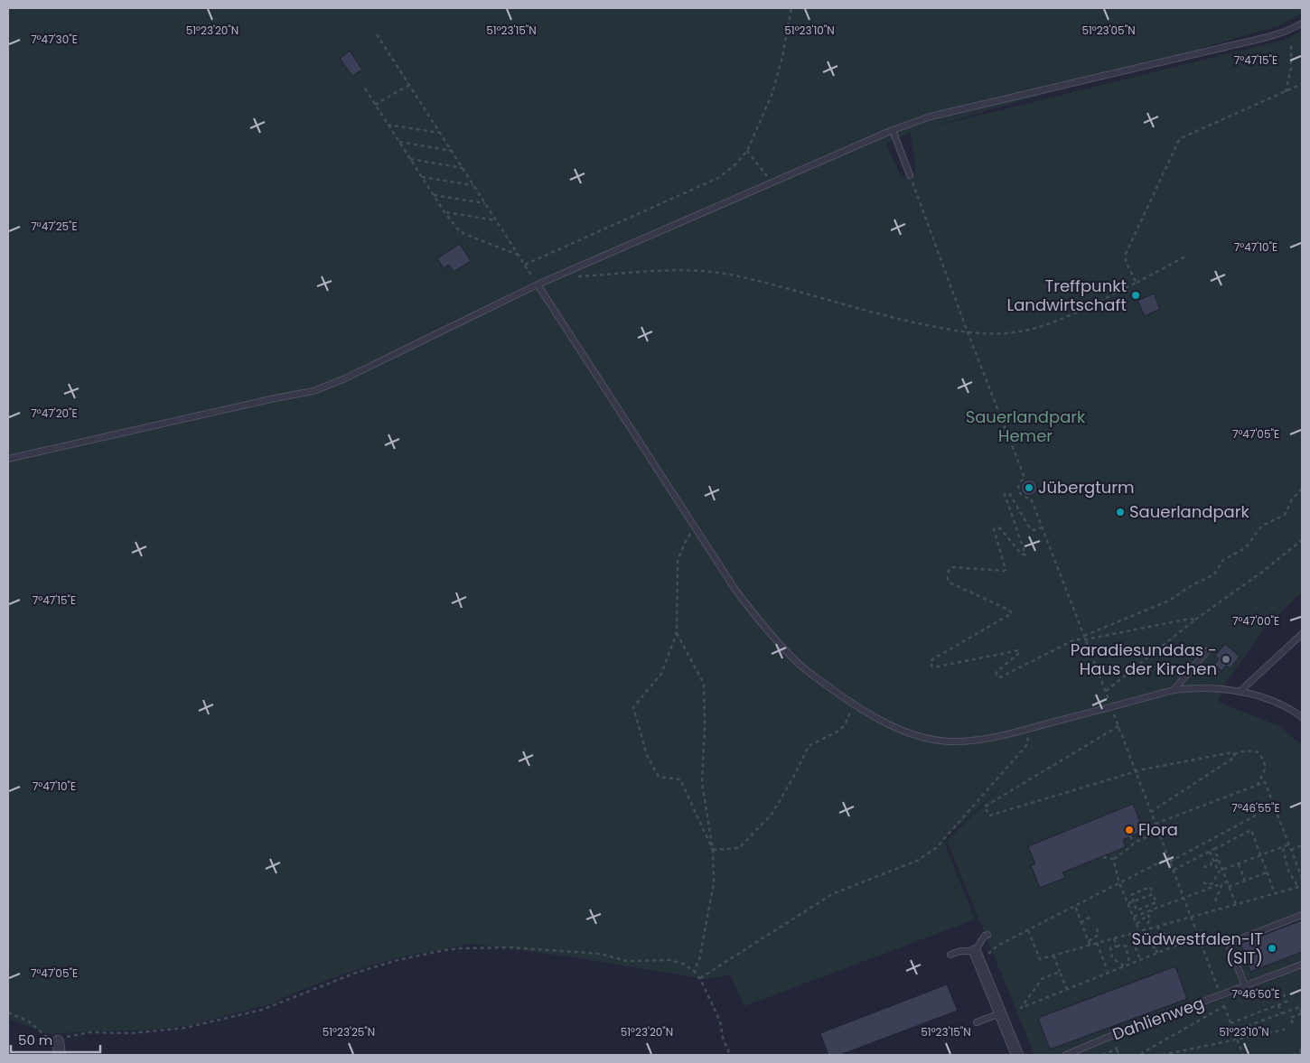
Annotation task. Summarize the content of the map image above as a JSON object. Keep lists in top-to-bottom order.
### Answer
{
  "streets": {
    "lane": ["Dahlienweg"]
  },
  "parks": ["Sauerlandpark Hemer"],
  "places": [
    "Treffpunkt Landwirtschaft",
    "Jübergturm",
    "Sauerlandpark",
    "Paradiesunddas - Haus der Kirchen",
    "Flora",
    "Südwestfalen-IT (SIT)"
  ],
  "scale_bar": "50 m",
  "coordinates": [
    "51°23'20\"N",
    "51°23'15\"N",
    "51°23'10\"N",
    "51°23'05\"N",
    "7°47'30\"E",
    "7°47'15\"E",
    "7°47'25\"E",
    "7°47'10\"E",
    "7°47'20\"E",
    "7°47'05\"E",
    "7°47'00\"E",
    "7°46'55\"E",
    "7°46'50\"E",
    "51°23'25\"N"
  ]
}
